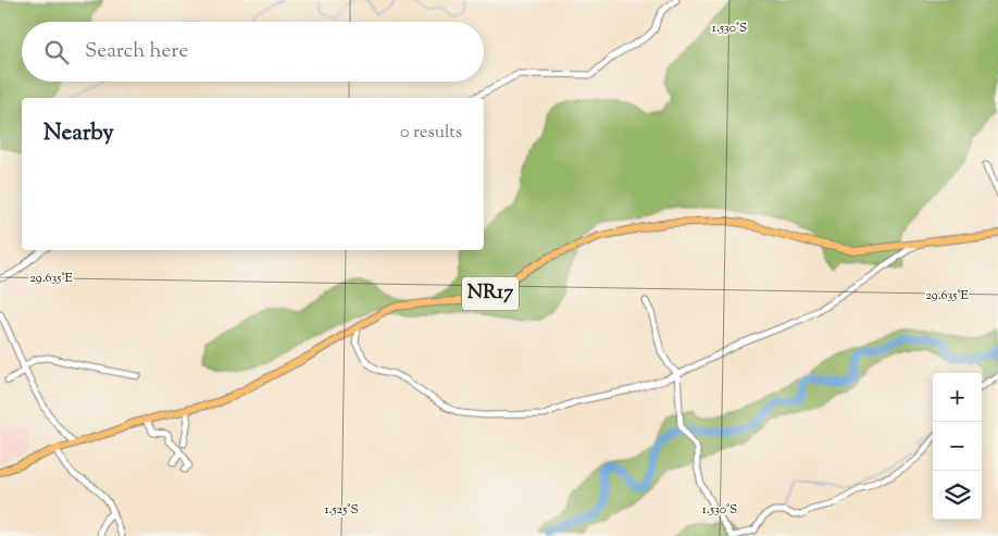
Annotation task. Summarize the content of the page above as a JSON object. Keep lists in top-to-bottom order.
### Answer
{
  "streets": {
    "main road": ["NR17"]
  },
  "page": {
    "search": "Search here",
    "heading": ["Nearby", "0 results"],
    "map_buttons": ["+", "−"]
  },
  "coordinates": ["1.530°S", "29.635°E", "1.525°S"]
}
